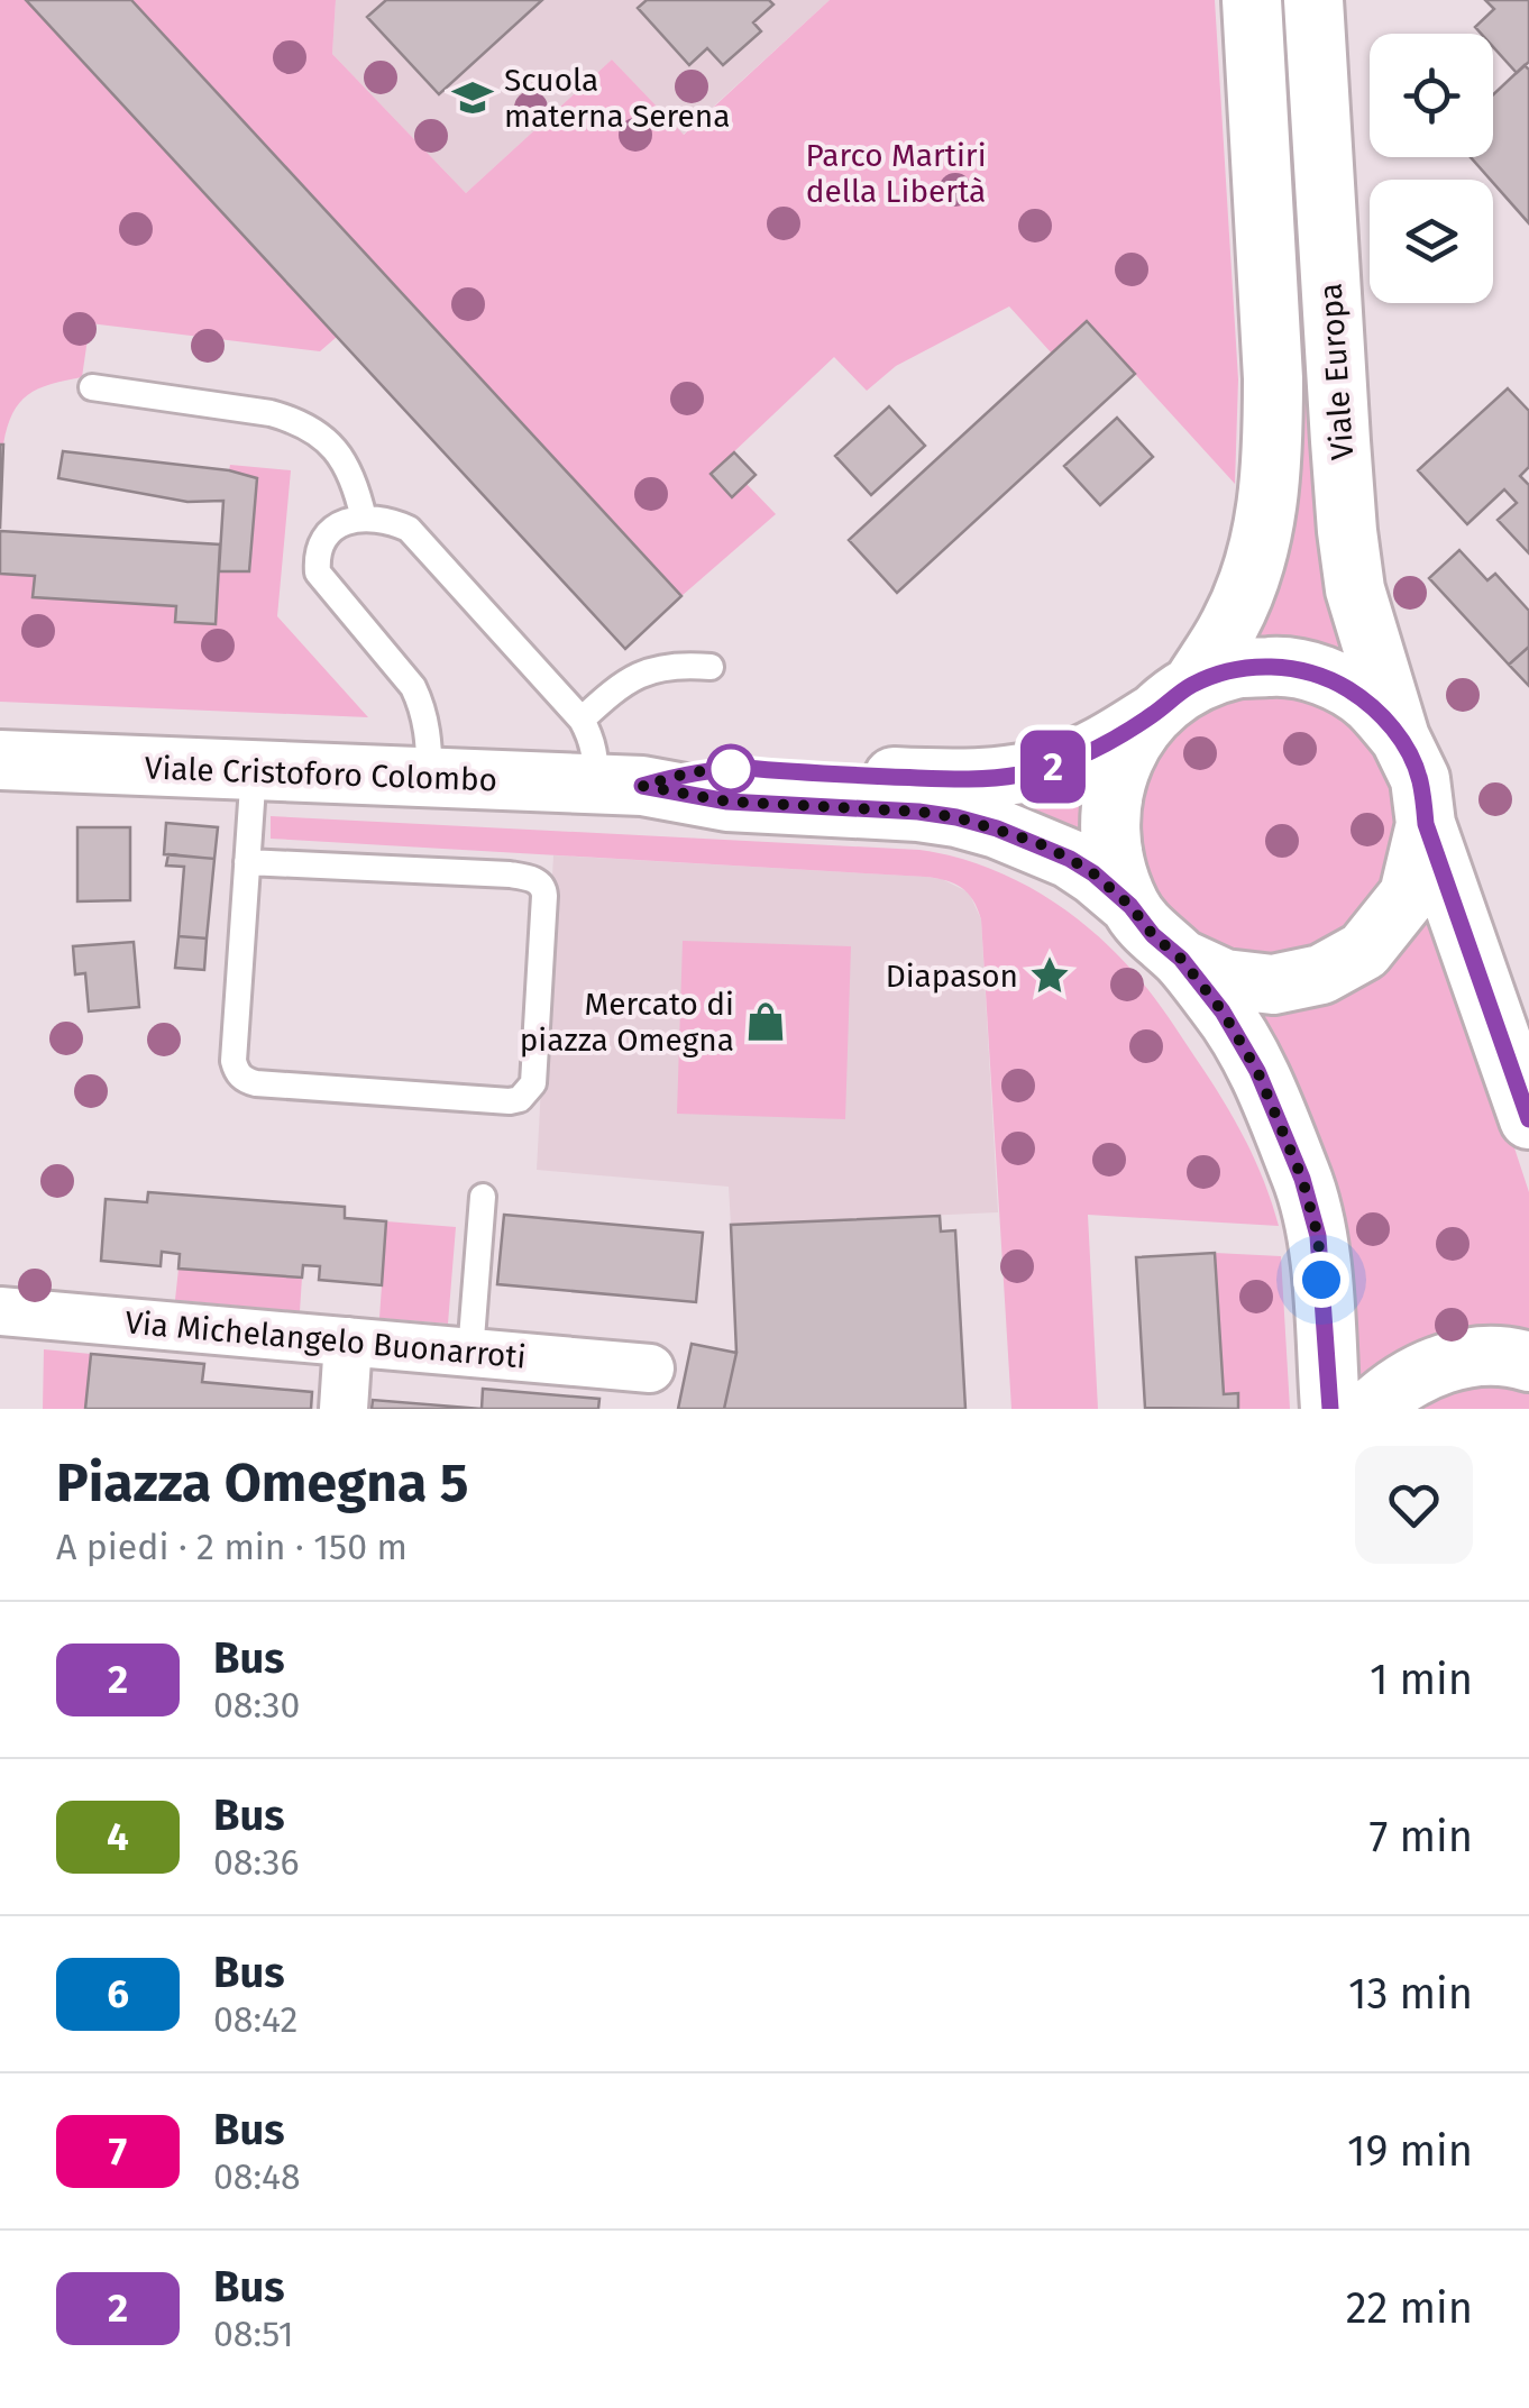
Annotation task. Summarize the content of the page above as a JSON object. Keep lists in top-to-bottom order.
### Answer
{
  "streets": {
    "street": ["Viale Europa", "Viale Cristoforo Colombo", "Via Michelangelo Buonarroti"]
  },
  "parks": ["Parco Martiri della Libertà"],
  "places": {
    "school or university": ["Scuola materna Serena"],
    "place": ["Diapason"],
    "shop": ["Mercato di piazza Omegna"]
  },
  "lines": ["bus line 2"],
  "page": {
    "on_map": "2",
    "heading": ["Piazza Omegna 5", "A piedi · 2 min · 150 m"],
    "list": [
      {
        "mark": "2",
        "name": "Bus",
        "note": "08:30",
        "value": "1 min"
      },
      {
        "mark": "4",
        "name": "Bus",
        "note": "08:36",
        "value": "7 min"
      },
      {
        "mark": "6",
        "name": "Bus",
        "note": "08:42",
        "value": "13 min"
      },
      {
        "mark": "7",
        "name": "Bus",
        "note": "08:48",
        "value": "19 min"
      },
      {
        "mark": "2",
        "name": "Bus",
        "note": "08:51",
        "value": "22 min"
      }
    ]
  }
}
